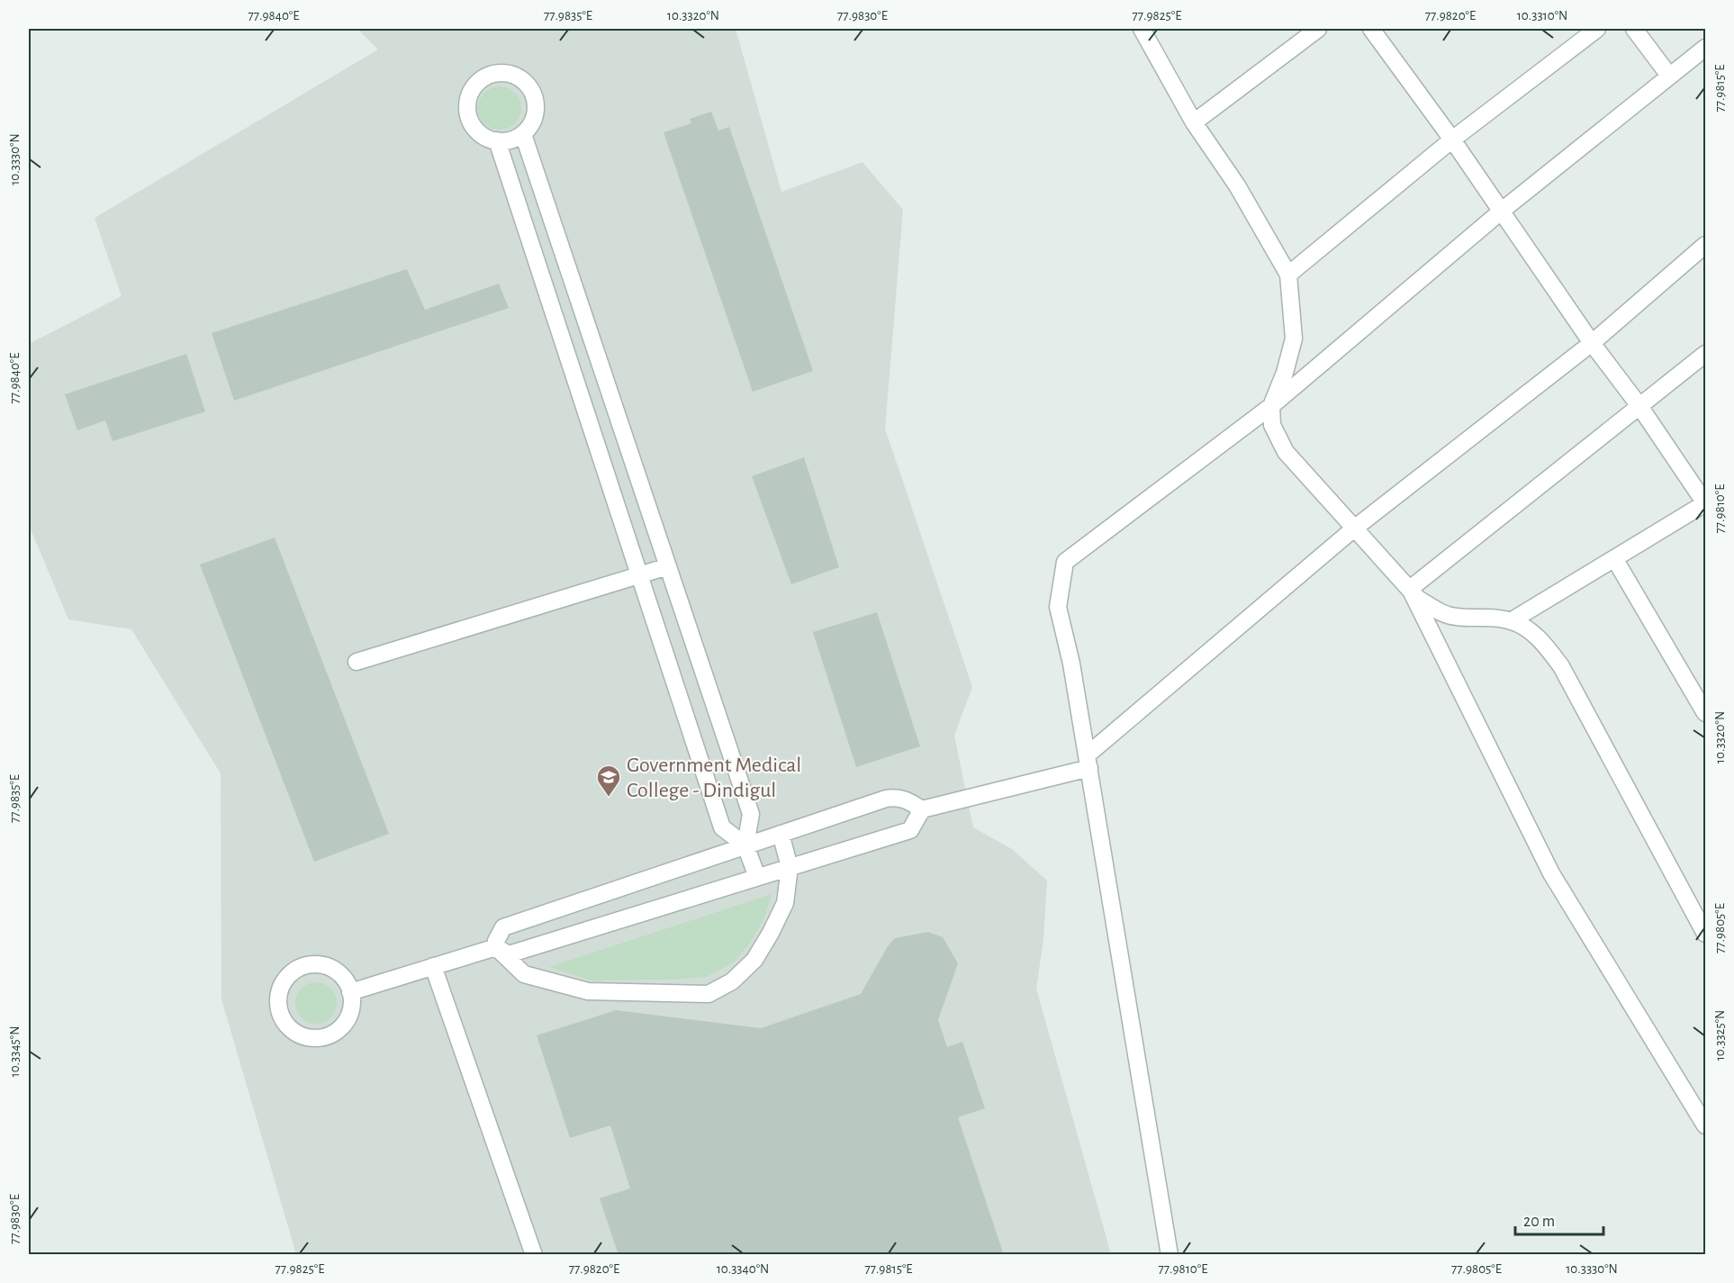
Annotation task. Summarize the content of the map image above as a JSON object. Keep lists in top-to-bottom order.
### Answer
{
  "places": {
    "school or university": ["Government Medical College - Dindigul"]
  },
  "scale_bar": "20 m",
  "coordinates": [
    "77.9840°E",
    "77.9835°E",
    "10.3320°N",
    "77.9830°E",
    "77.9825°E",
    "77.9820°E",
    "10.3310°N",
    "77.9815°E",
    "10.3330°N",
    "77.9810°E",
    "77.9805°E",
    "10.3325°N",
    "10.3345°N",
    "10.3340°N"
  ]
}
